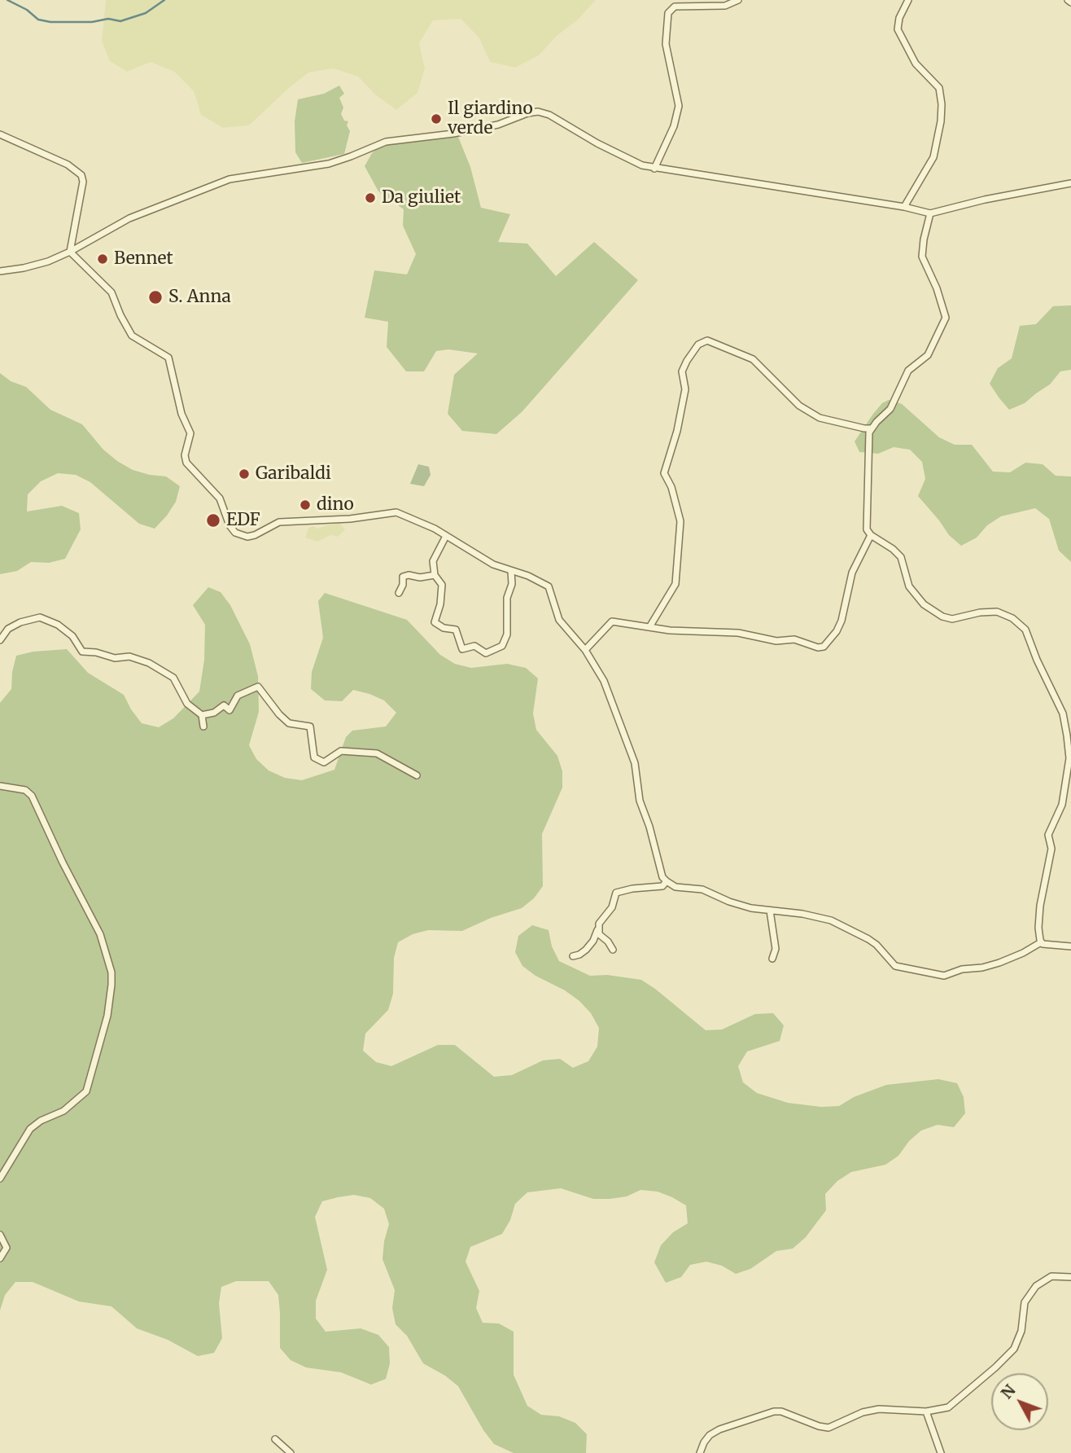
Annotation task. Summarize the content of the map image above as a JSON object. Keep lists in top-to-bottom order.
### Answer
{
  "places": [
    "Il giardino verde",
    "Da giuliet",
    "Bennet",
    "S. Anna",
    "Garibaldi",
    "dino",
    "EDF"
  ],
  "north": "top left"
}
